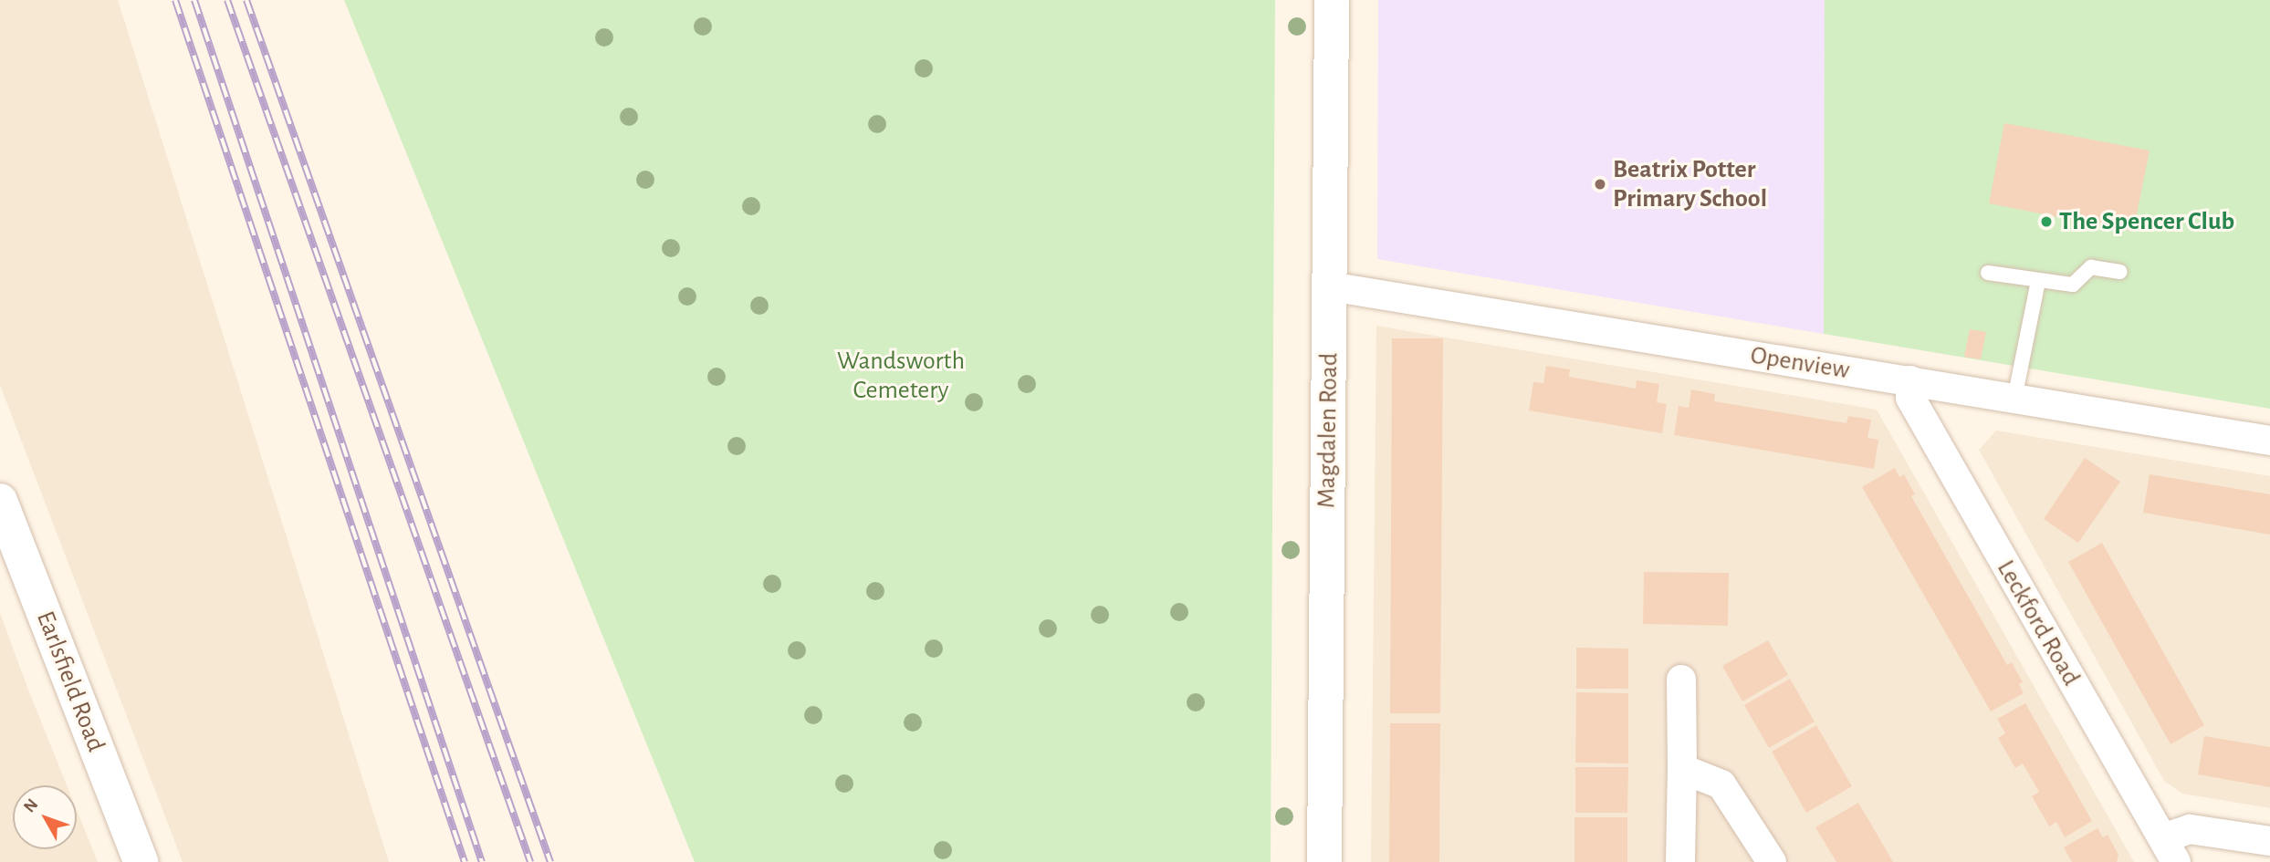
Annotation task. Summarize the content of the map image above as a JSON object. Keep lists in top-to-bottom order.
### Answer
{
  "streets": {
    "street": [
      "Openview",
      "Magdalen Road",
      "Leckford Road",
      "Earlsfield Road"
    ]
  },
  "crossings": [
    ["Openview", "Magdalen Road"],
    ["Openview", "Leckford Road"]
  ],
  "parks": ["Wandsworth Cemetery"],
  "places": ["Beatrix Potter Primary School", "The Spencer Club"],
  "north": "top left"
}
